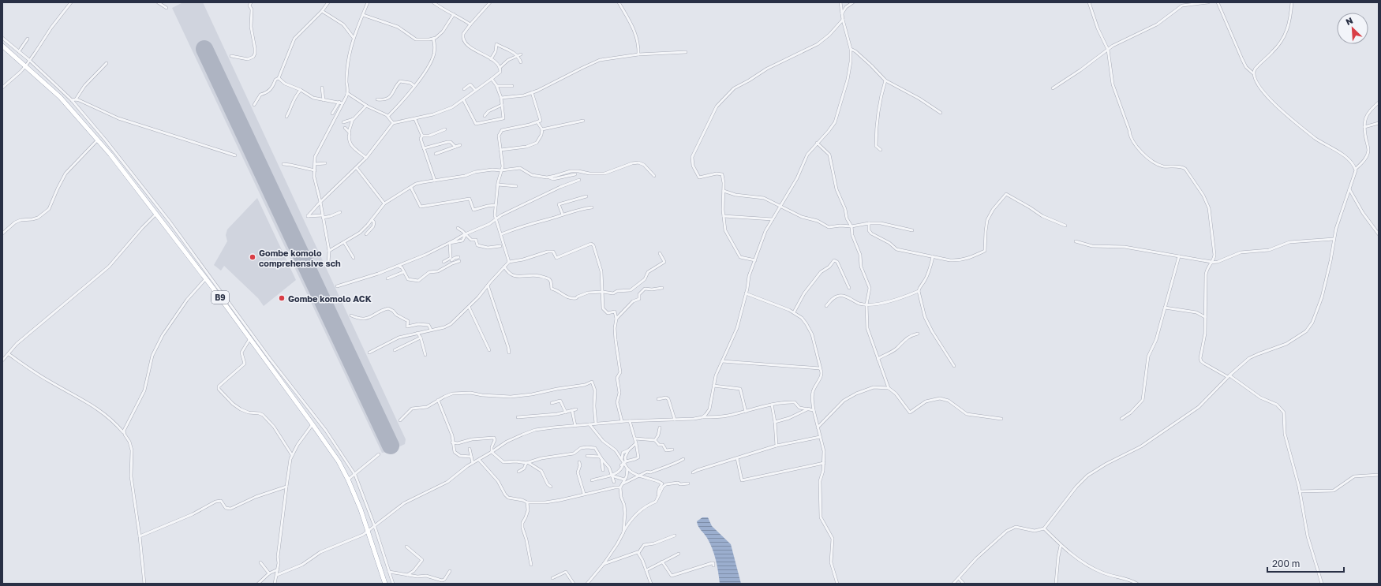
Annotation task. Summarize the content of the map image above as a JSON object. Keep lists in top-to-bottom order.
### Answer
{
  "streets": {
    "highway": ["B9"]
  },
  "places": ["Gombe komolo comprehensive sch", "Gombe komolo ACK"],
  "scale_bar": "200 m",
  "north": "top left"
}
